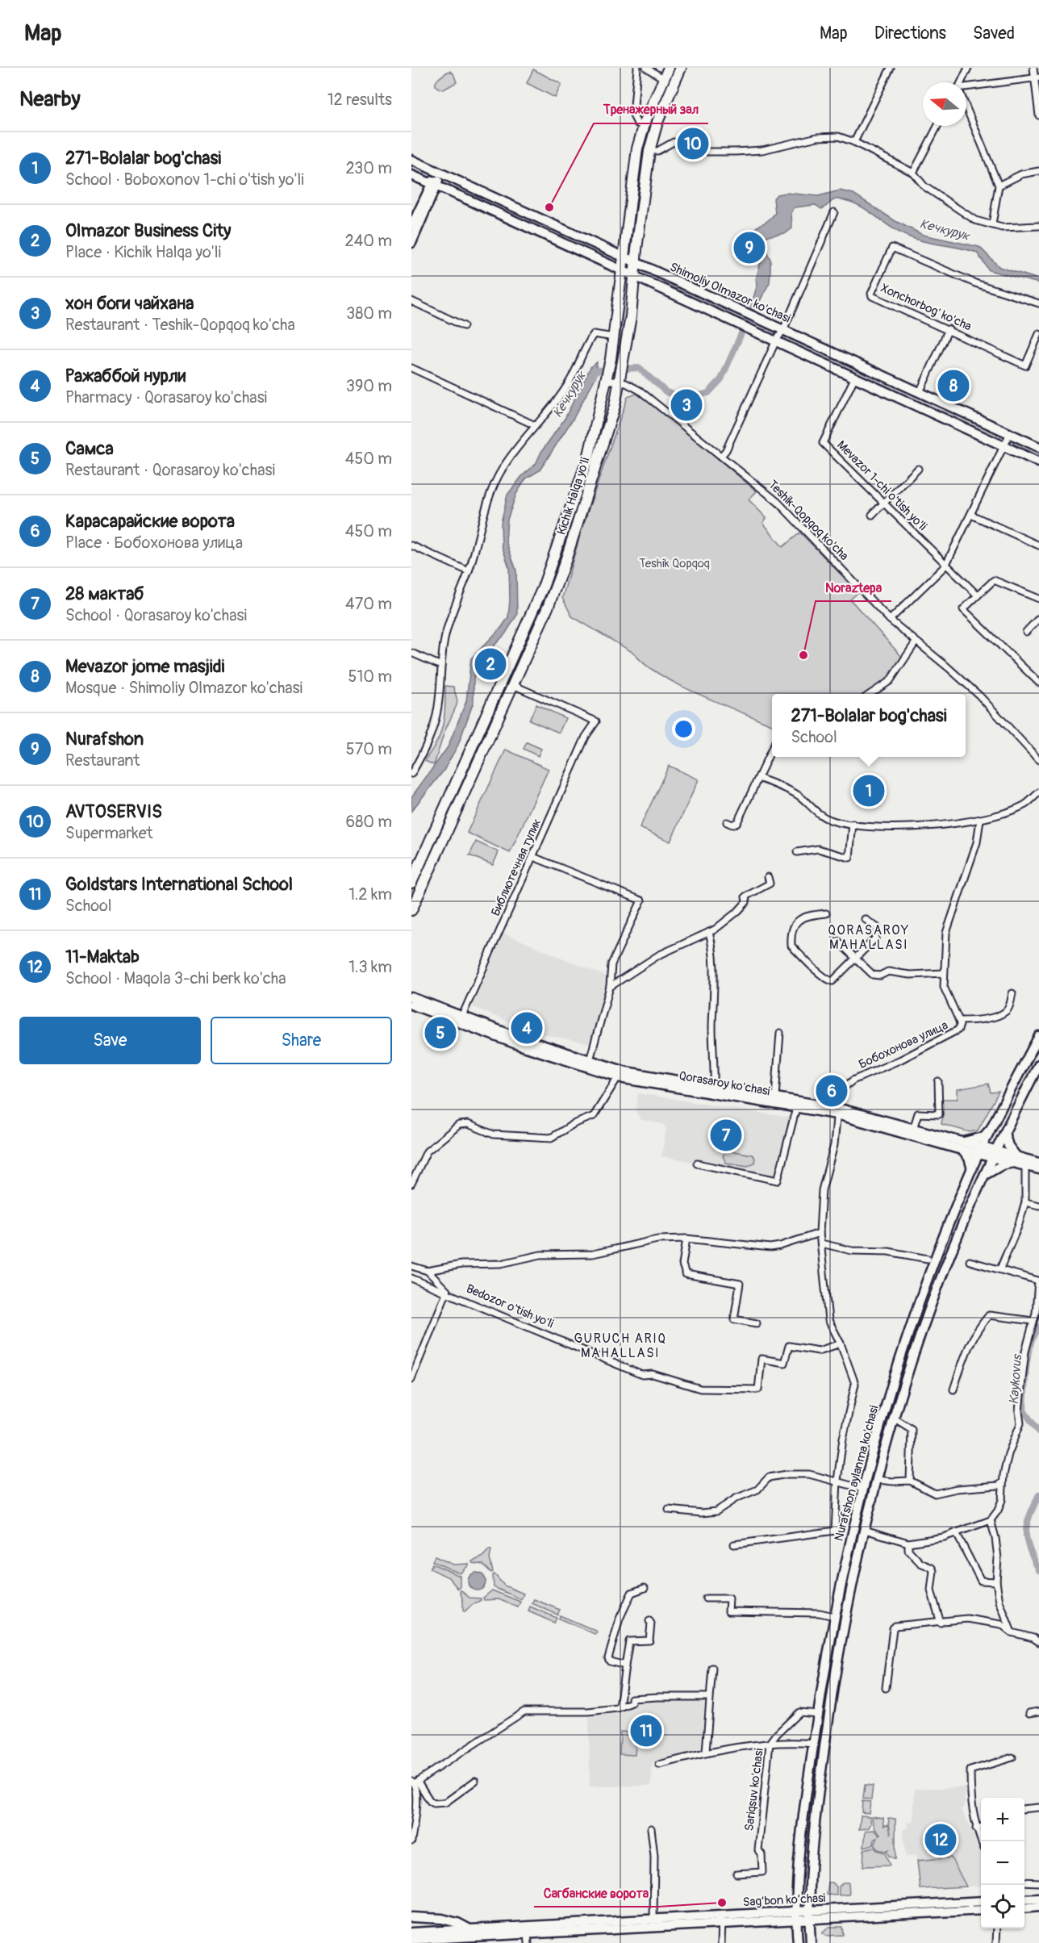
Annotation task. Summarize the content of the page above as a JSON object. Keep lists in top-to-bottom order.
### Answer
{
  "streets": {
    "highway": ["Kichik Halqa yo'li"],
    "main road": [
      "Shimoliy Olmazor ko'chasi",
      "Qorasaroy ko'chasi",
      "Nurafshon aylanma ko'chasi",
      "Sag’bon ko’chasi"
    ],
    "street": [
      "Xonchorbog' ko'cha",
      "Mevazor 1-chi o'tish yo'li",
      "Teshik-Qopqoq ko'cha",
      "Библиотечная тупик",
      "Бобохонова улица",
      "Bedozor o'tish yo'li",
      "Sariqsuv ko'chasi"
    ]
  },
  "crossings": [
    ["Shimoliy Olmazor ko'chasi", "Mevazor 1-chi o'tish yo'li"],
    ["Shimoliy Olmazor ko'chasi", "Kichik Halqa yo'li"],
    ["Kichik Halqa yo'li", "Teshik-Qopqoq ko'cha"],
    ["Kichik Halqa yo'li", "Библиотечная тупик"],
    ["Библиотечная тупик", "Qorasaroy ko'chasi"],
    ["Бобохонова улица", "Qorasaroy ko'chasi"],
    ["Бобохонова улица", "Bedozor o'tish yo'li"],
    ["Qorasaroy ko'chasi", "Nurafshon aylanma ko'chasi"],
    ["Nurafshon aylanma ko'chasi", "Sariqsuv ko'chasi"],
    ["Nurafshon aylanma ko'chasi", "Sag’bon ko’chasi"]
  ],
  "districts": ["QORASAROY MAHALLASI", "GURUCH ARIQ MAHALLASI"],
  "water": ["Кечкурук", "Kaykovus"],
  "parks": ["Teshik Qopqoq"],
  "places": ["Тренажерный зал", "Noraztepa", "Сагбанские ворота"],
  "north": "left",
  "page": {
    "header": "Map",
    "nav": ["Map", "Directions", "Saved"],
    "heading": ["Nearby", "12 results"],
    "pins": [
      "10",
      "9",
      "8",
      "3",
      "2",
      "1",
      "4",
      "5",
      "6",
      "7",
      "11",
      "12"
    ],
    "list": [
      {
        "mark": "1",
        "name": "271-Bolalar bog'chasi",
        "note": "School · Boboxonov 1-chi o'tish yo'li",
        "value": "230 m"
      },
      {
        "mark": "2",
        "name": "Olmazor Business City",
        "note": "Place · Kichik Halqa yo'li",
        "value": "240 m"
      },
      {
        "mark": "3",
        "name": "хон боги чайхана",
        "note": "Restaurant · Teshik-Qopqoq ko'cha",
        "value": "380 m"
      },
      {
        "mark": "4",
        "name": "Ражаббой нурли",
        "note": "Pharmacy · Qorasaroy ko'chasi",
        "value": "390 m"
      },
      {
        "mark": "5",
        "name": "Самса",
        "note": "Restaurant · Qorasaroy ko'chasi",
        "value": "450 m"
      },
      {
        "mark": "6",
        "name": "Карасарайские ворота",
        "note": "Place · Бобохонова улица",
        "value": "450 m"
      },
      {
        "mark": "7",
        "name": "28 мактаб",
        "note": "School · Qorasaroy ko'chasi",
        "value": "470 m"
      },
      {
        "mark": "8",
        "name": "Mevazor jome masjidi",
        "note": "Mosque · Shimoliy Olmazor ko'chasi",
        "value": "510 m"
      },
      {
        "mark": "9",
        "name": "Nurafshon",
        "note": "Restaurant",
        "value": "570 m"
      },
      {
        "mark": "10",
        "name": "AVTOSERVIS",
        "note": "Supermarket",
        "value": "680 m"
      },
      {
        "mark": "11",
        "name": "Goldstars International School",
        "note": "School",
        "value": "1.2 km"
      },
      {
        "mark": "12",
        "name": "11-Maktab",
        "note": "School · Maqola 3-chi berk ko'cha",
        "value": "1.3 km"
      }
    ],
    "popup": ["271-Bolalar bog'chasi", "School"],
    "buttons": ["Save", "Share"],
    "map_buttons": ["+", "−"]
  }
}
